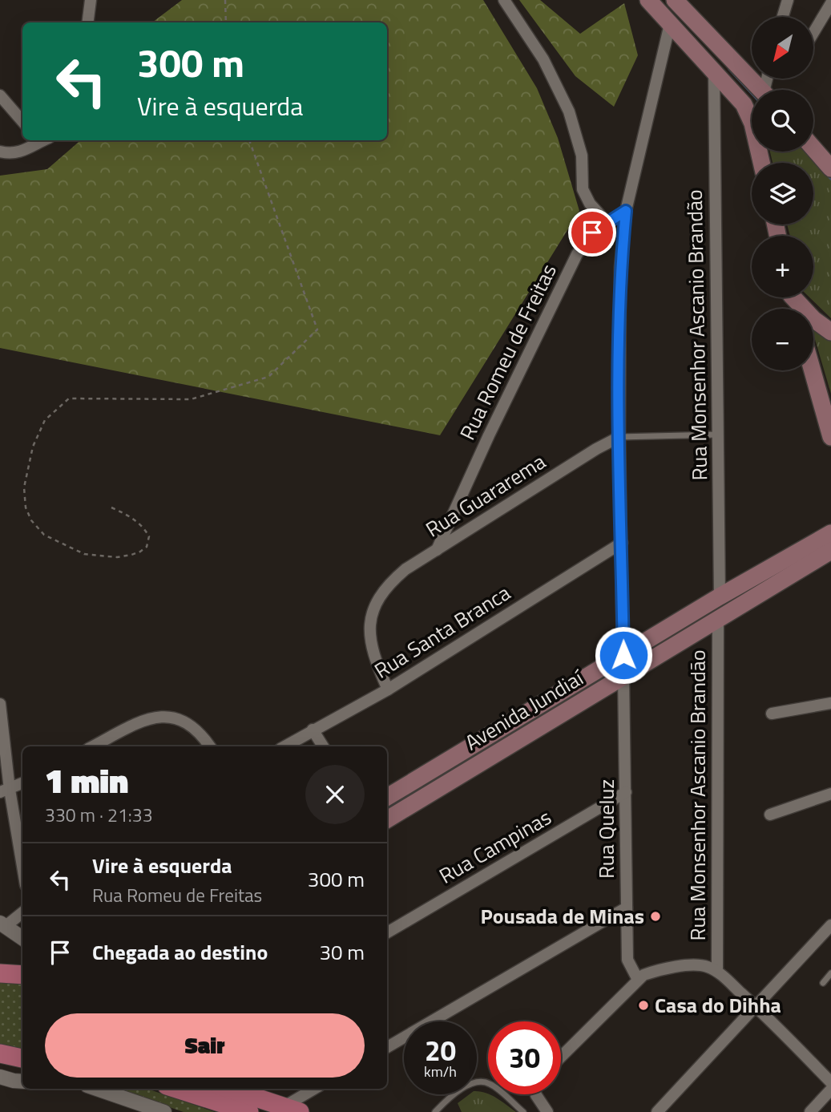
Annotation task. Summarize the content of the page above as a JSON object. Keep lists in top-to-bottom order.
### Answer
{
  "streets": {
    "main road": ["Avenida Jundiaí"],
    "street": [
      "Rua Monsenhor Ascanio Brandão",
      "Rua Romeu de Freitas",
      "Rua Guararema",
      "Rua Santa Branca",
      "Rua Queluz",
      "Rua Campinas"
    ]
  },
  "crossings": [
    ["Rua Monsenhor Ascanio Brandão", "Rua Guararema"],
    ["Rua Monsenhor Ascanio Brandão", "Avenida Jundiaí"],
    ["Rua Romeu de Freitas", "Rua Guararema"],
    ["Rua Guararema", "Rua Santa Branca"],
    ["Avenida Jundiaí", "Rua Queluz"],
    ["Rua Queluz", "Rua Campinas"]
  ],
  "places": ["Pousada de Minas", "Casa do Dihha"],
  "north": "bottom left",
  "page": {
    "map_buttons": ["+", "−"],
    "turn": ["300 m", "Vire à esquerda"],
    "heading": ["1 min", "330 m · 21:33"],
    "list": [
      {
        "name": "Vire à esquerda",
        "note": "Rua Romeu de Freitas",
        "value": "300 m"
      },
      {
        "name": "Chegada ao destino",
        "value": "30 m"
      }
    ],
    "buttons": "Sair",
    "speed": "20 km/h",
    "limit": "30"
  }
}
